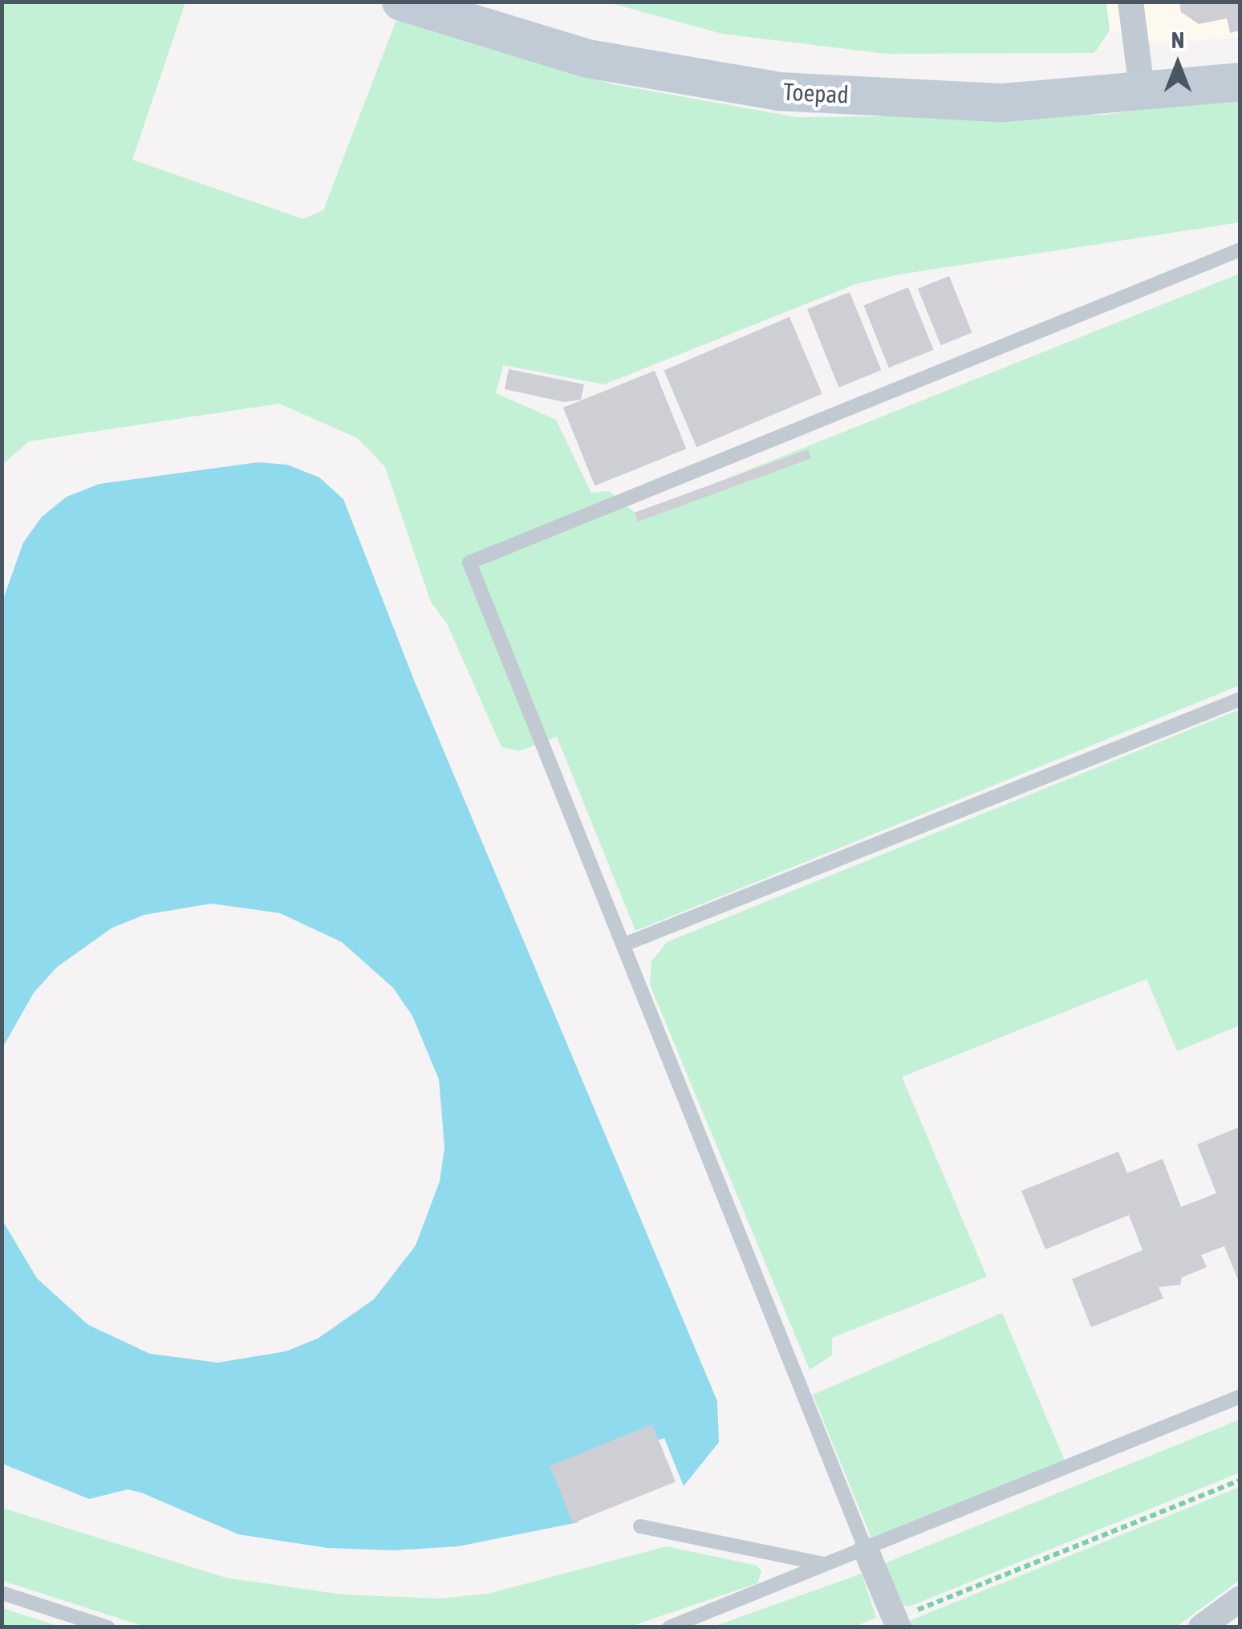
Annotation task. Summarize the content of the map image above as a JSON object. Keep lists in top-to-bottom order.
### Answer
{
  "streets": {
    "street": ["Toepad"]
  },
  "north": "top"
}
